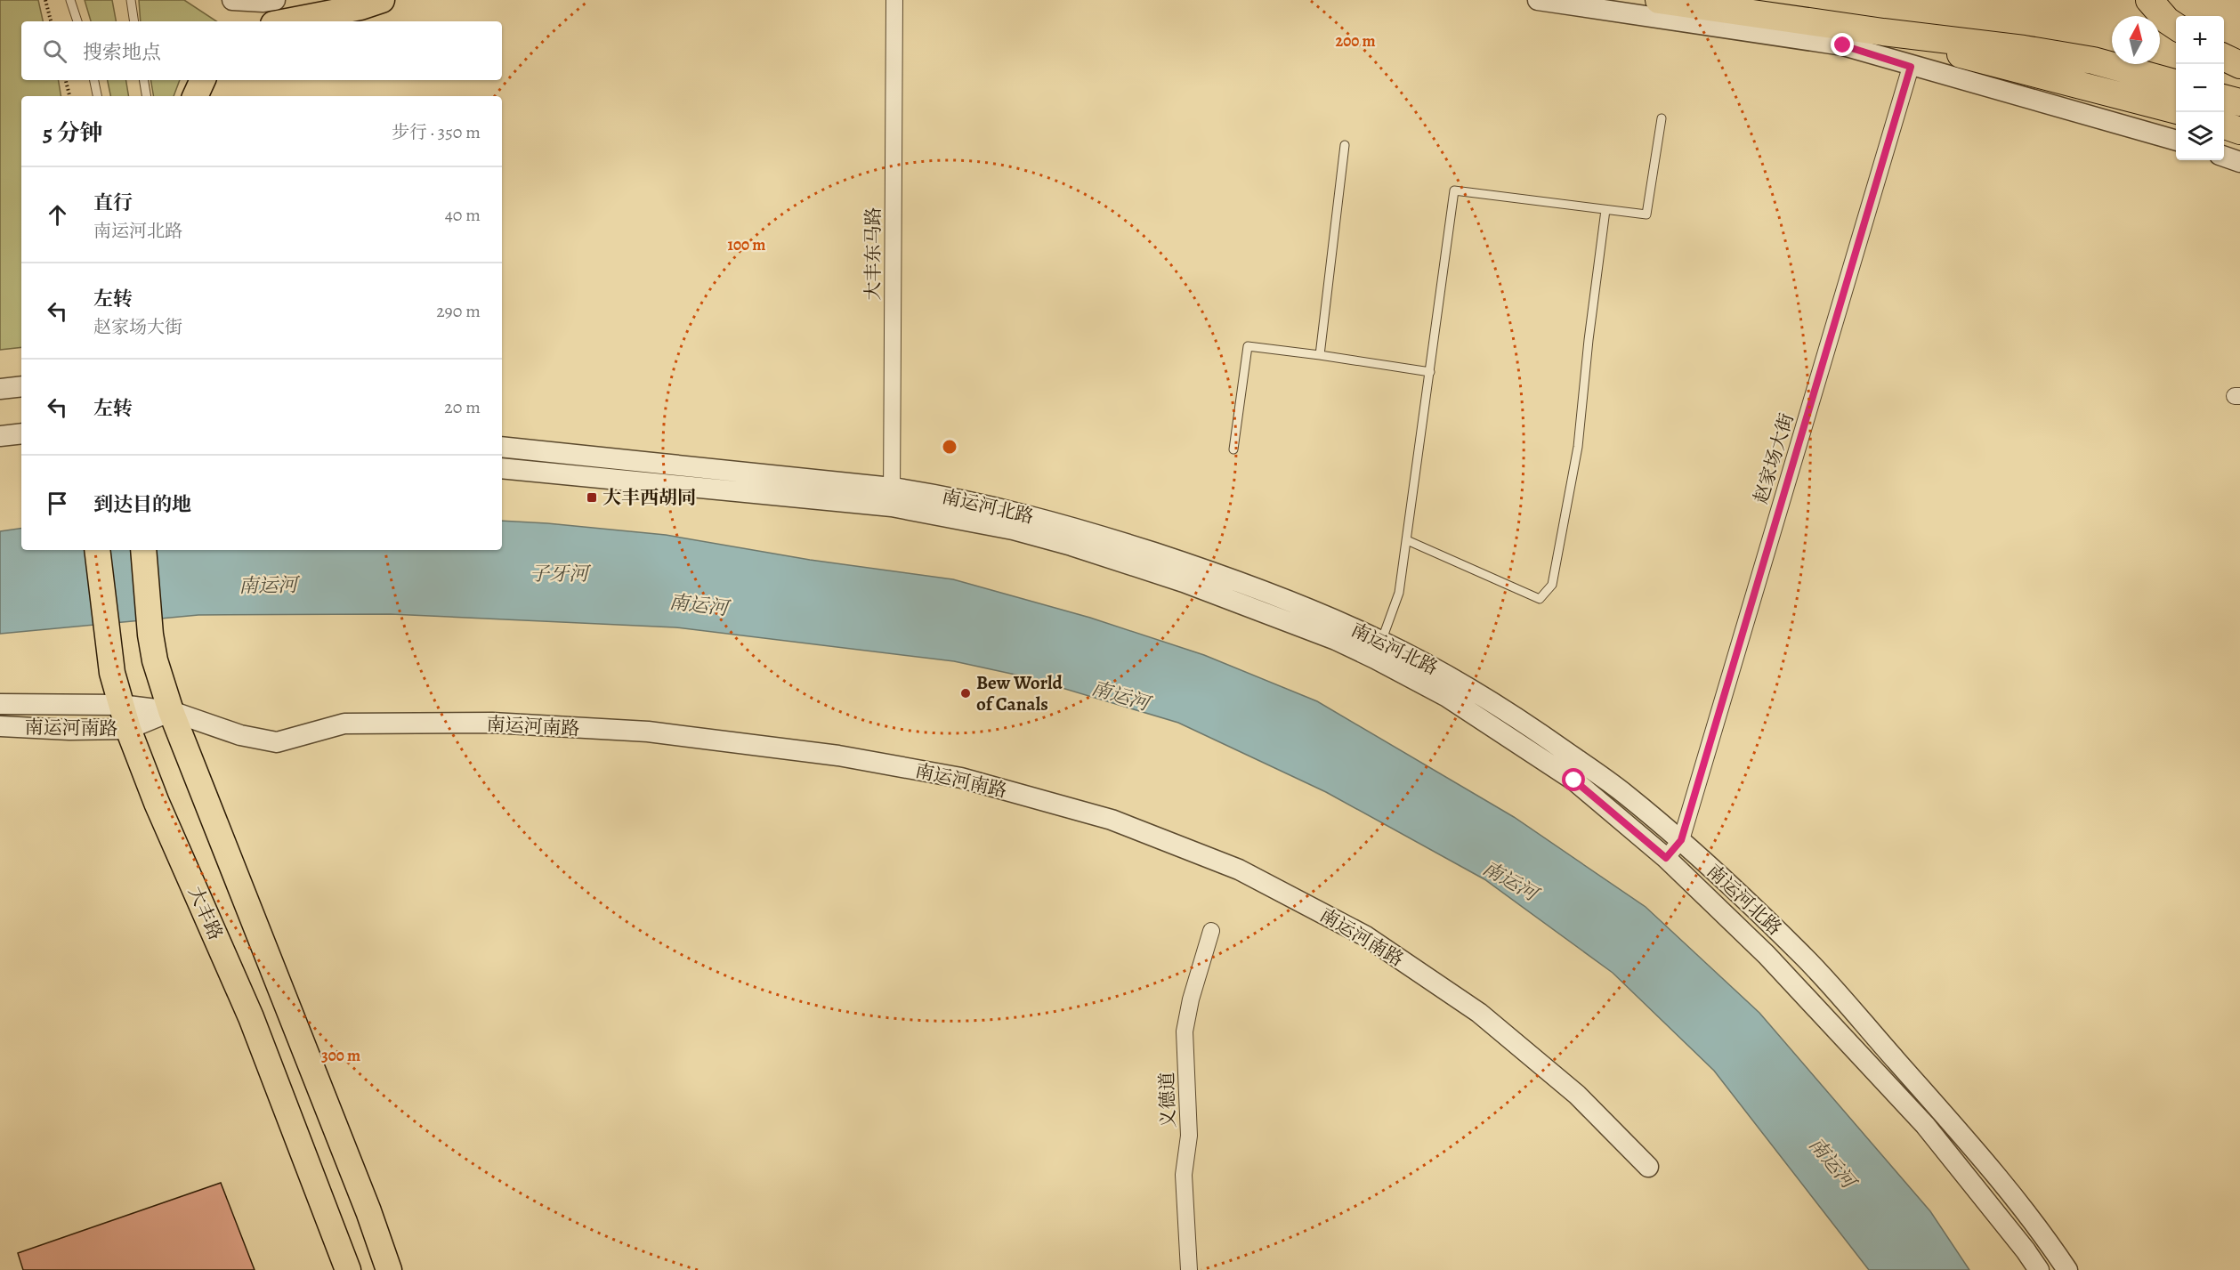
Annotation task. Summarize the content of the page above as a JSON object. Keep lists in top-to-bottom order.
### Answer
{
  "streets": {
    "main road": ["大丰路"],
    "street": [
      "大丰东马路",
      "赵家场大街",
      "南运河北路",
      "南运河南路",
      "义德道"
    ]
  },
  "crossings": [
    ["大丰东马路", "南运河北路"],
    ["赵家场大街", "南运河北路"],
    ["南运河南路", "大丰路"]
  ],
  "water": ["子牙河", "南运河"],
  "places": {
    "transit": ["大丰西胡同"],
    "other": ["Bew World of Canals"]
  },
  "north": "top",
  "page": {
    "map_buttons": ["+", "−"],
    "search": "搜索地点",
    "heading": ["5 分钟", "步行 · 350 m"],
    "list": [
      ["直行", "南运河北路", "40 m"],
      ["左转", "赵家场大街", "290 m"],
      ["左转", "20 m"],
      "到达目的地"
    ]
  },
  "rings": ["200 m", "100 m", "300 m"]
}
